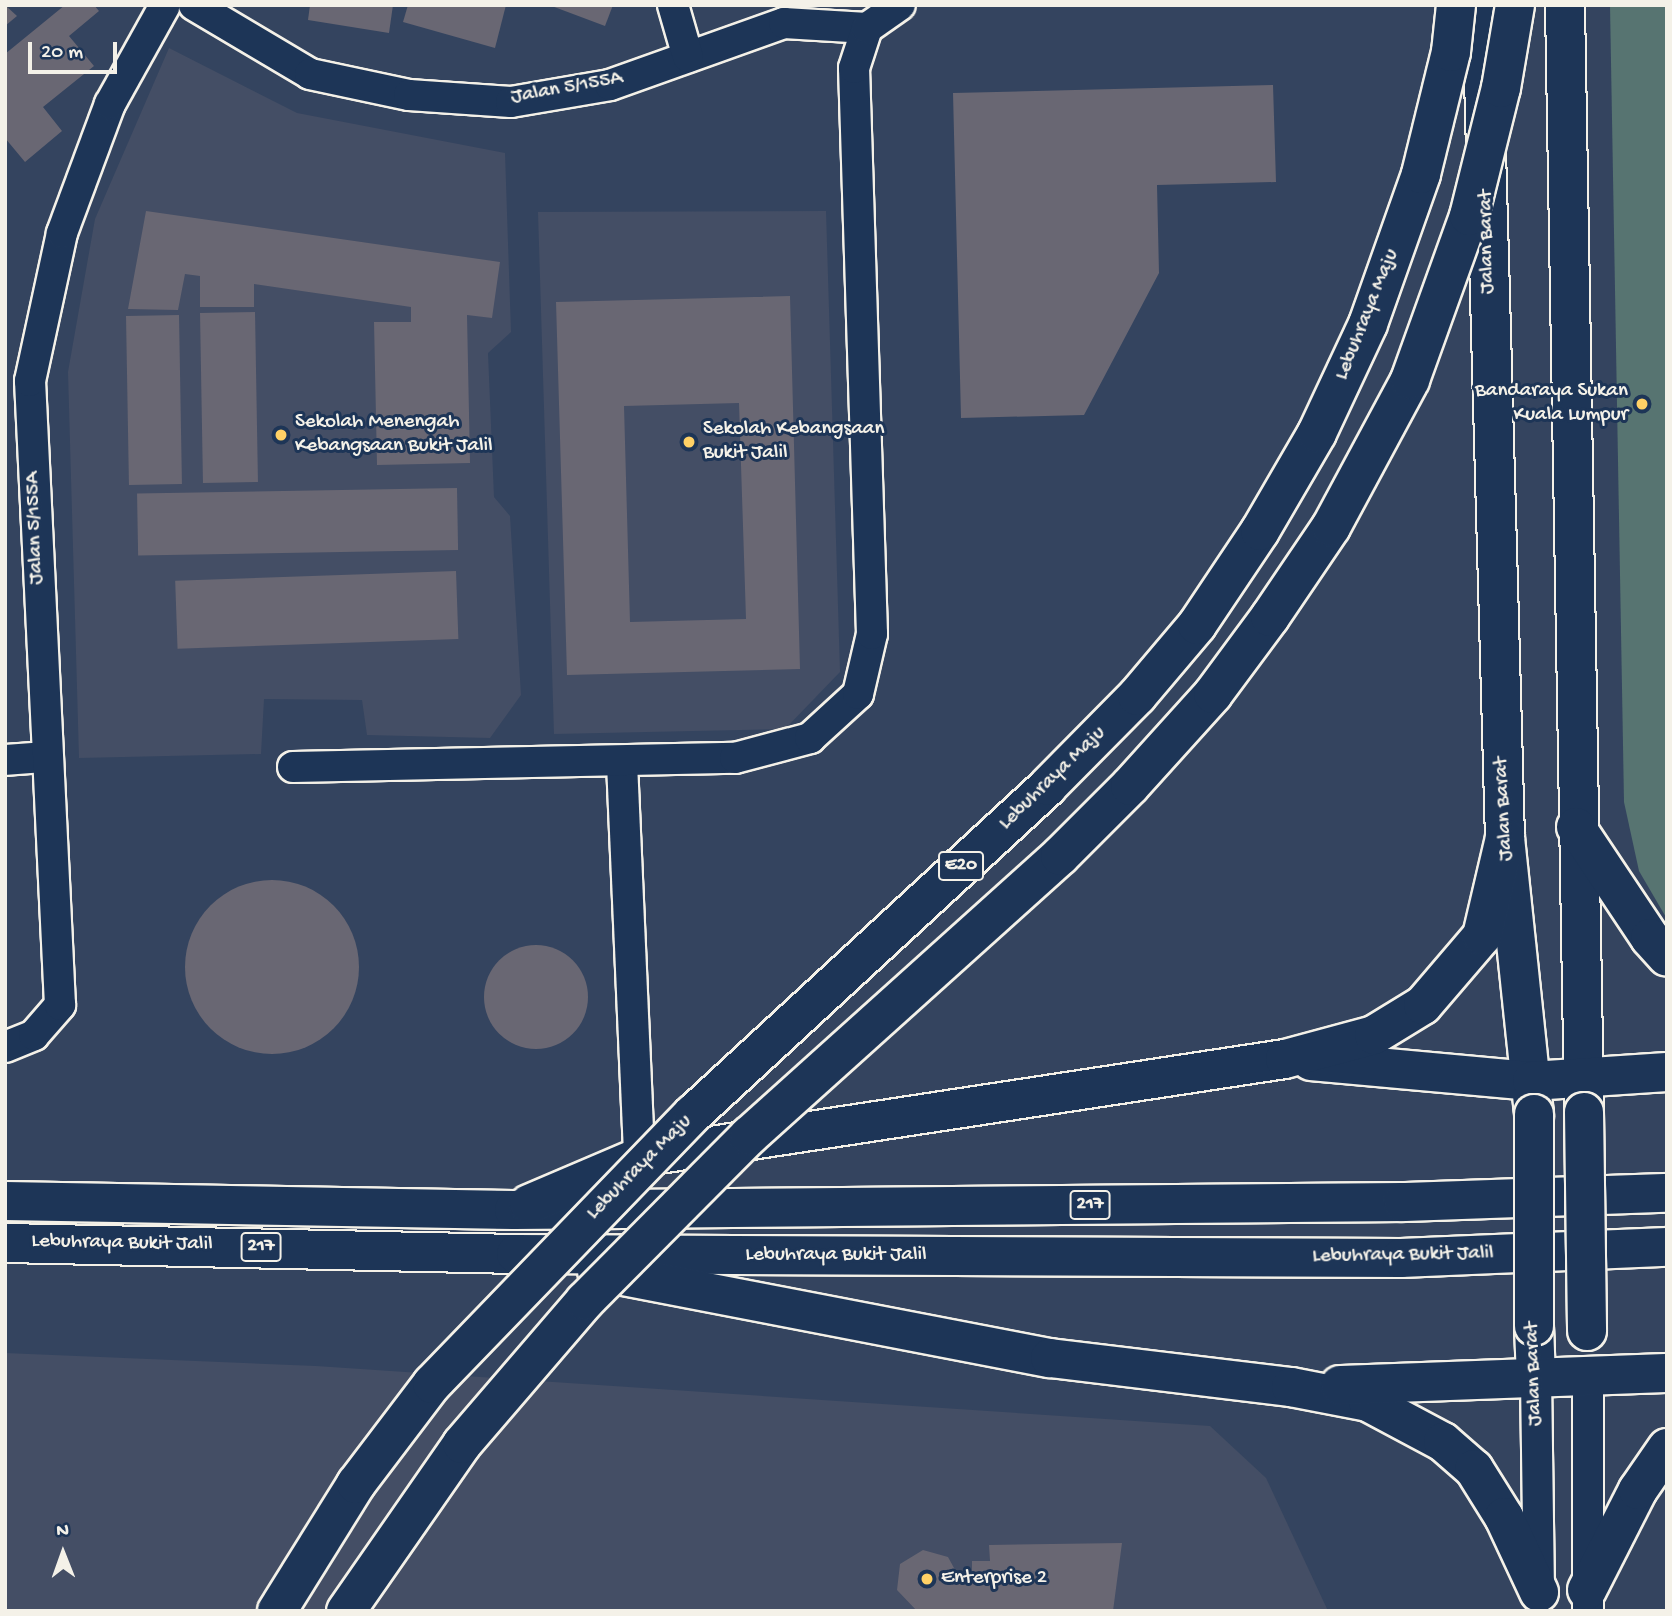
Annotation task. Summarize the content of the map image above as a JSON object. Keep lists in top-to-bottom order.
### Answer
{
  "streets": {
    "main road": [
      "Jalan Barat",
      "Lebuhraya Maju",
      "E20",
      "217",
      "Lebuhraya Bukit Jalil"
    ],
    "street": ["Jalan 5/155A"]
  },
  "places": [
    "Bandaraya Sukan Kuala Lumpur",
    "Sekolah Menengah Kebangsaan Bukit Jalil",
    "Sekolah Kebangsaan Bukit Jalil",
    "Enterprise 2"
  ],
  "scale_bar": "20 m",
  "north": "top"
}
